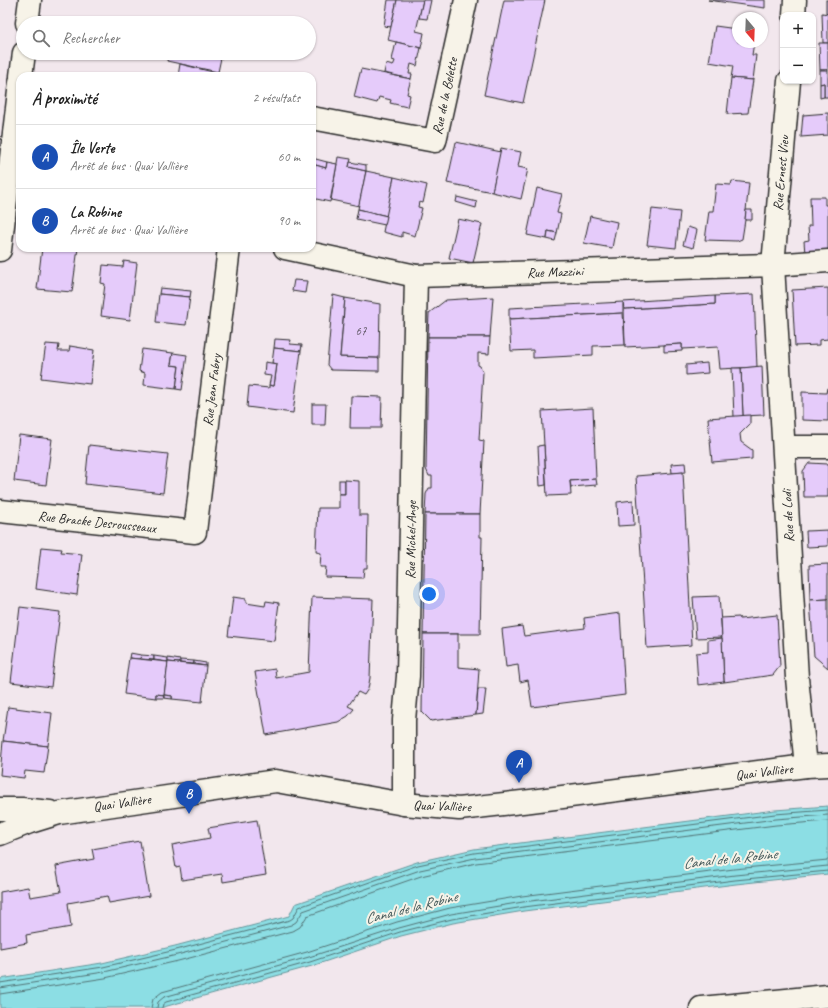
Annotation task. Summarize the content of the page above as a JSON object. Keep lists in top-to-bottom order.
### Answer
{
  "streets": {
    "street": [
      "Rue de la Belette",
      "Rue Ernest Vieu",
      "Rue Mazzini",
      "Rue Jean Fabry",
      "Rue de Lodi",
      "Rue Bracke Desrousseaux",
      "Rue Michel-Ange",
      "Quai Vallière"
    ]
  },
  "crossings": [
    ["Rue Ernest Vieu", "Rue Mazzini"],
    ["Rue Ernest Vieu", "Rue de Lodi"],
    ["Rue Mazzini", "Rue de Lodi"],
    ["Rue Mazzini", "Rue Michel-Ange"],
    ["Rue Jean Fabry", "Rue Bracke Desrousseaux"],
    ["Rue de Lodi", "Quai Vallière"],
    ["Rue Michel-Ange", "Quai Vallière"]
  ],
  "water": ["Canal de la Robine"],
  "house_numbers": ["67"],
  "north": "bottom",
  "page": {
    "map_buttons": ["+", "−"],
    "search": "Rechercher",
    "heading": ["À proximité", "2 résultats"],
    "list": [
      {
        "mark": "A",
        "name": "Île Verte",
        "note": "Arrêt de bus · Quai Vallière",
        "value": "60 m"
      },
      {
        "mark": "B",
        "name": "La Robine",
        "note": "Arrêt de bus · Quai Vallière",
        "value": "90 m"
      }
    ],
    "pins": ["A", "B"]
  }
}
